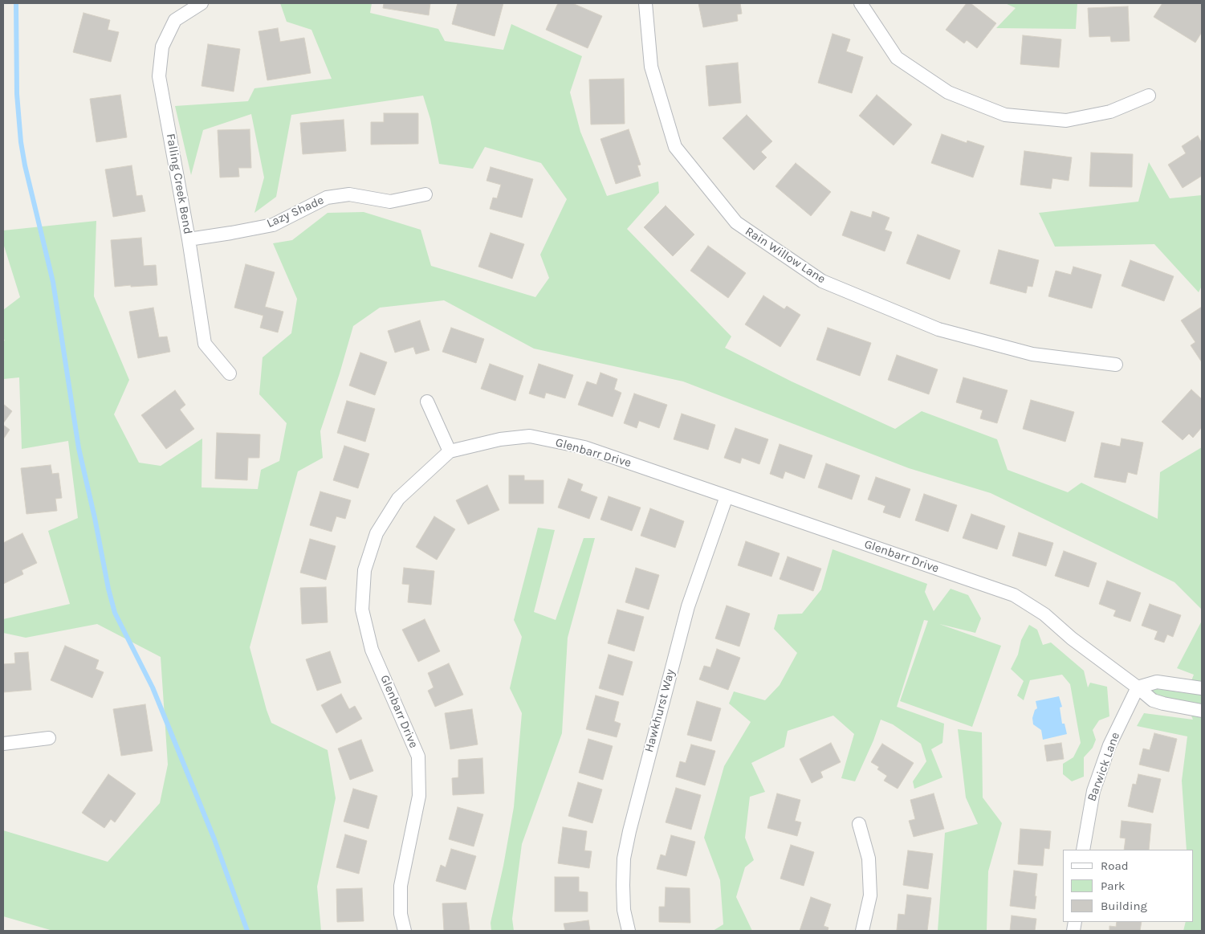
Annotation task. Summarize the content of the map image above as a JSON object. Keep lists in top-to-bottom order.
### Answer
{
  "streets": {
    "street": [
      "Falling Creek Bend",
      "Lazy Shade",
      "Rain Willow Lane",
      "Glenbarr Drive",
      "Hawkhurst Way",
      "Barwick Lane"
    ]
  },
  "crossings": [
    ["Falling Creek Bend", "Lazy Shade"],
    ["Glenbarr Drive", "Hawkhurst Way"],
    ["Glenbarr Drive", "Barwick Lane"]
  ],
  "legend": ["Road", "Park", "Building"]
}
